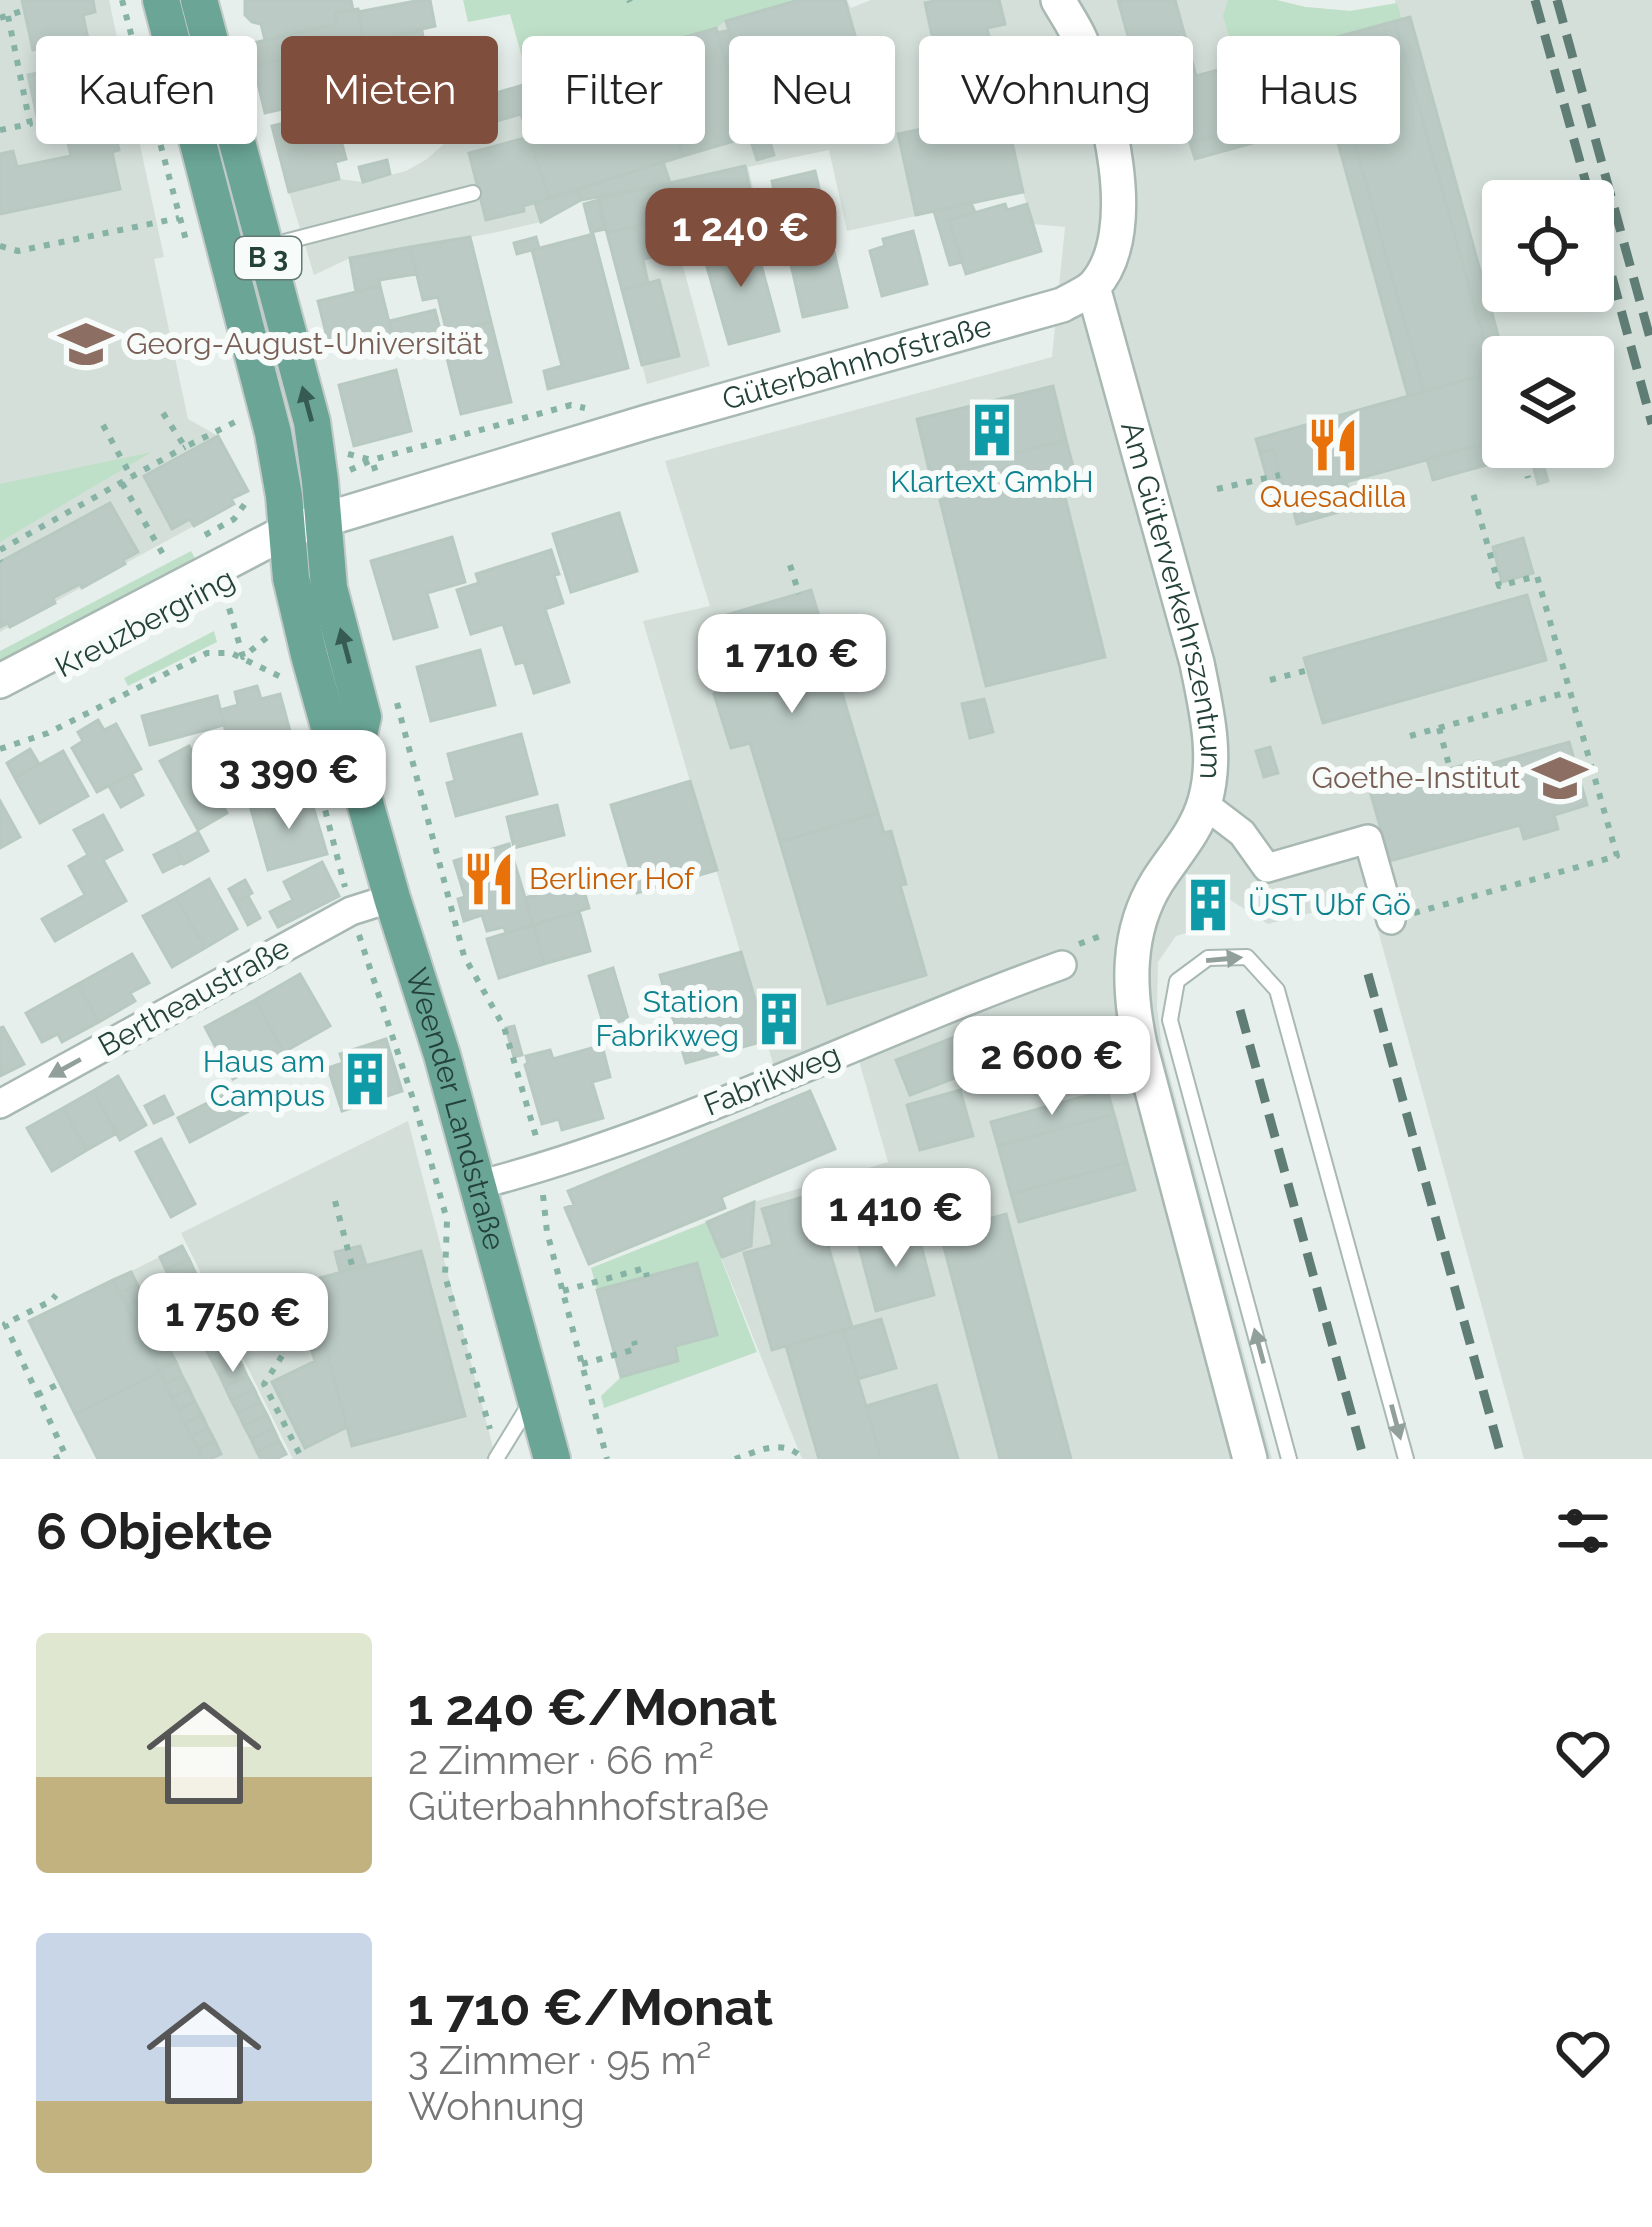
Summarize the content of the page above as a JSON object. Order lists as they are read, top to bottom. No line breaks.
{"streets":{"main road":["B 3","Weender Landstraße"],"street":["Güterbahnhofstraße","Am Güterverkehrszentrum","Kreuzbergring","Bertheaustraße","Fabrikweg"]},"crossings":[["Güterbahnhofstraße","Am Güterverkehrszentrum"],["Güterbahnhofstraße","Kreuzbergring"],["Güterbahnhofstraße","Weender Landstraße"],["Kreuzbergring","Weender Landstraße"],["Bertheaustraße","Weender Landstraße"],["Fabrikweg","Weender Landstraße"]],"one_way":["Bertheaustraße"],"places":{"school or university":["Georg-August-Universität","Goethe-Institut"],"building":["Klartext GmbH","ÜST Ubf Gö","Station Fabrikweg","Haus am Campus"],"restaurant":["Quesadilla","Berliner Hof"]},"page":{"chip":["Kaufen","Mieten","Filter","Neu","Wohnung","Haus"],"price":["1 240 €","1 710 €","3 390 €","2 600 €","1 410 €","1 750 €"],"heading":"6 Objekte","list":[{"name":"1 240 €/Monat","note":"2 Zimmer · 66 m² · Güterbahnhofstraße"},{"name":"1 710 €/Monat","note":"3 Zimmer · 95 m² · Wohnung"}]}}
